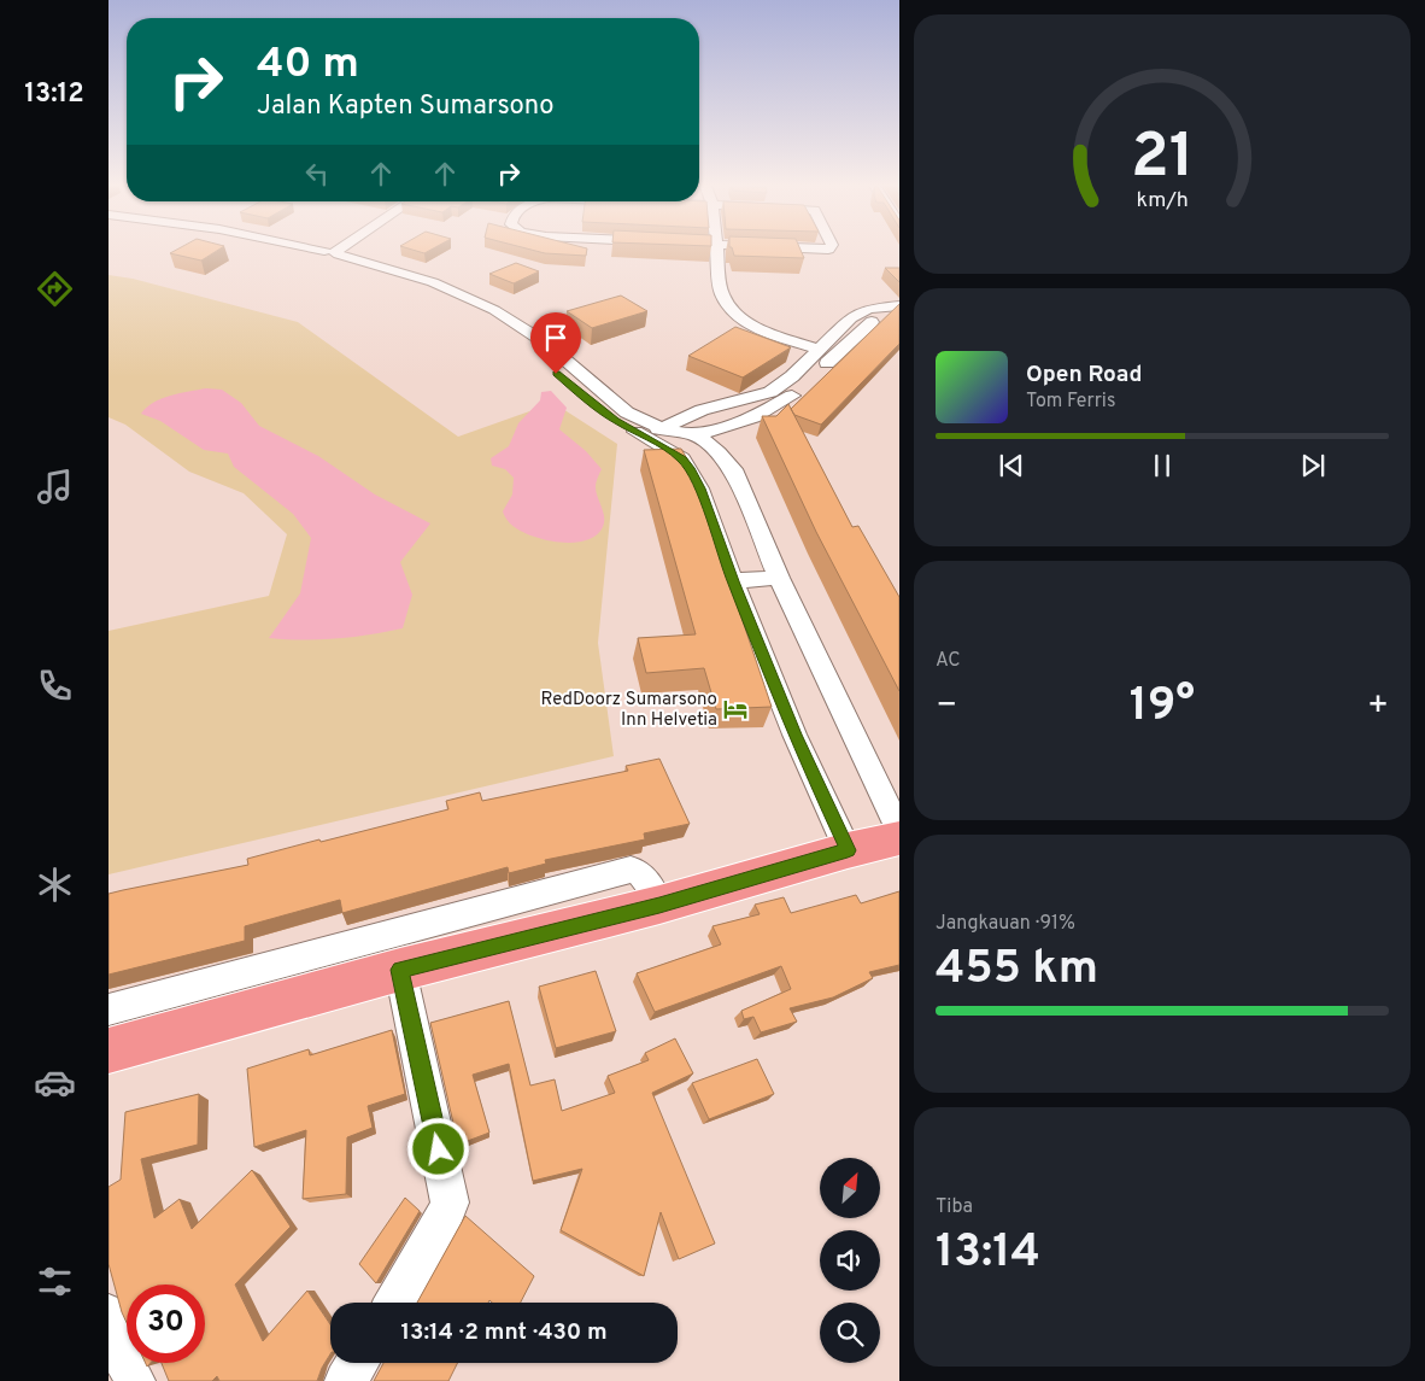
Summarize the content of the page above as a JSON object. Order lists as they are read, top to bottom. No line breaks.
{"places":{"hotel":["RedDoorz Sumarsono Inn Helvetia"]},"north":"top right","page":{"tabs":"13:12","turn":["40 m","Jalan Kapten Sumarsono"],"song":["Open Road","Tom Ferris"],"tile":["AC",["Jangkauan · 91%","455 km"],["Tiba","13:14"]],"heat":["−","19°","+"],"limit":"30","trip":"13:14 · 2 mnt · 430 m","gauge":["21","km/h"]}}
